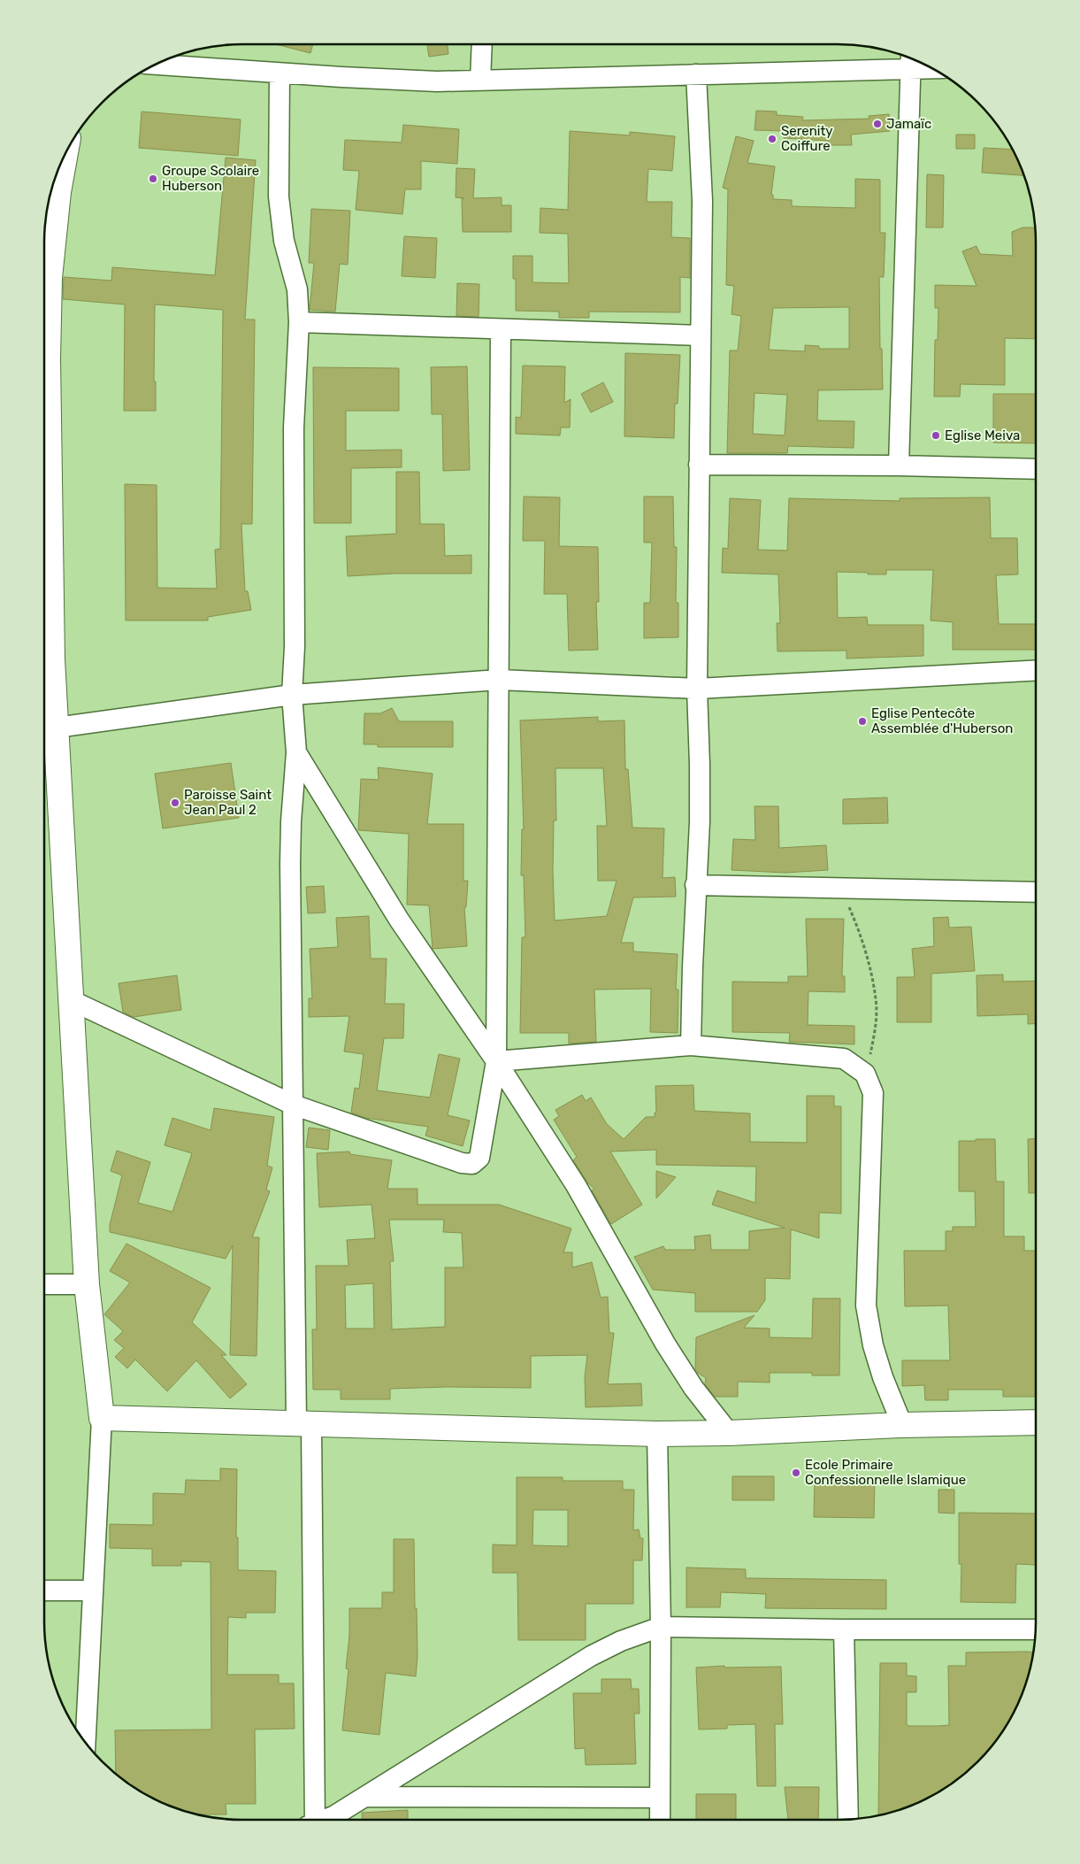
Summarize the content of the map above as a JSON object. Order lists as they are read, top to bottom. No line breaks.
{"places":["Jamaïc","Serenity Coiffure","Groupe Scolaire Huberson","Eglise Meiva","Eglise Pentecôte Assemblée d'Huberson","Paroisse Saint Jean Paul 2","Ecole Primaire Confessionnelle Islamique"]}
